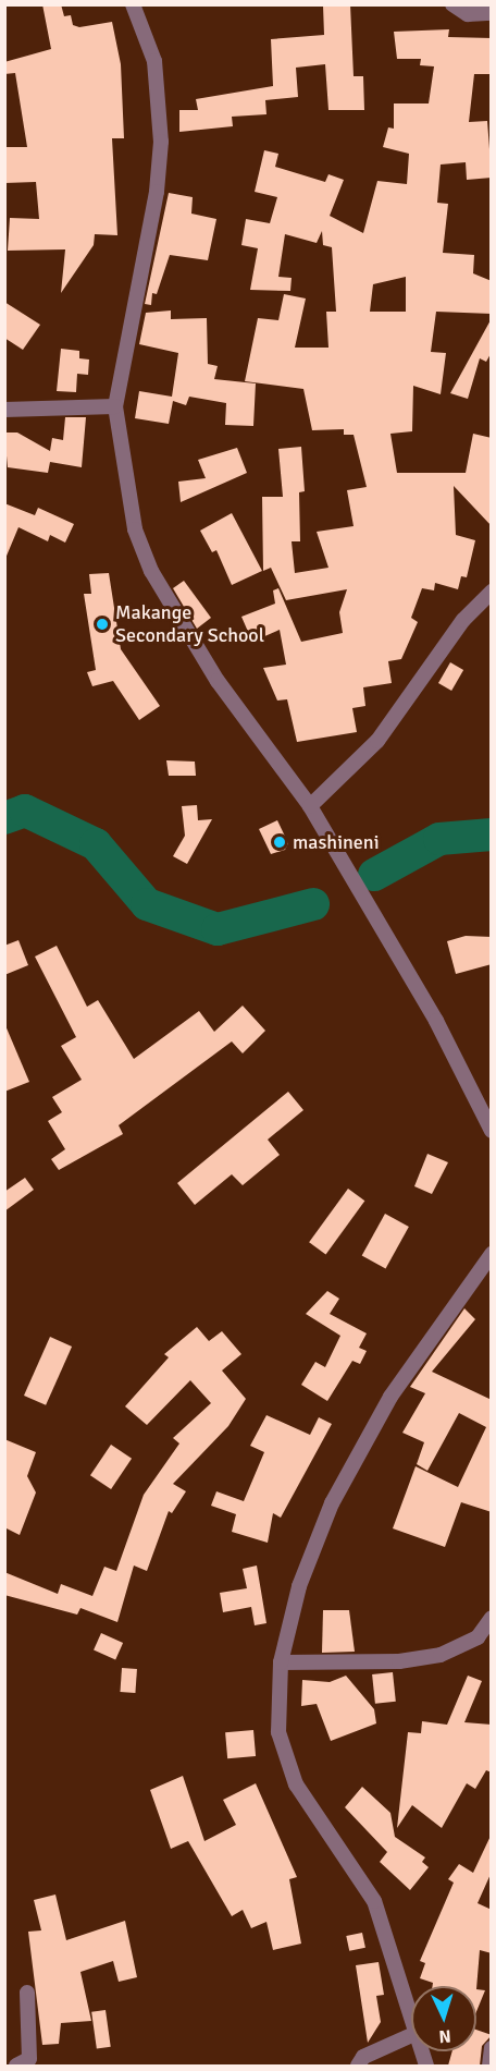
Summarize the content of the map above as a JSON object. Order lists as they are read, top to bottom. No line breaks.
{"places":["Makange Secondary School","mashineni"],"north":"bottom"}
